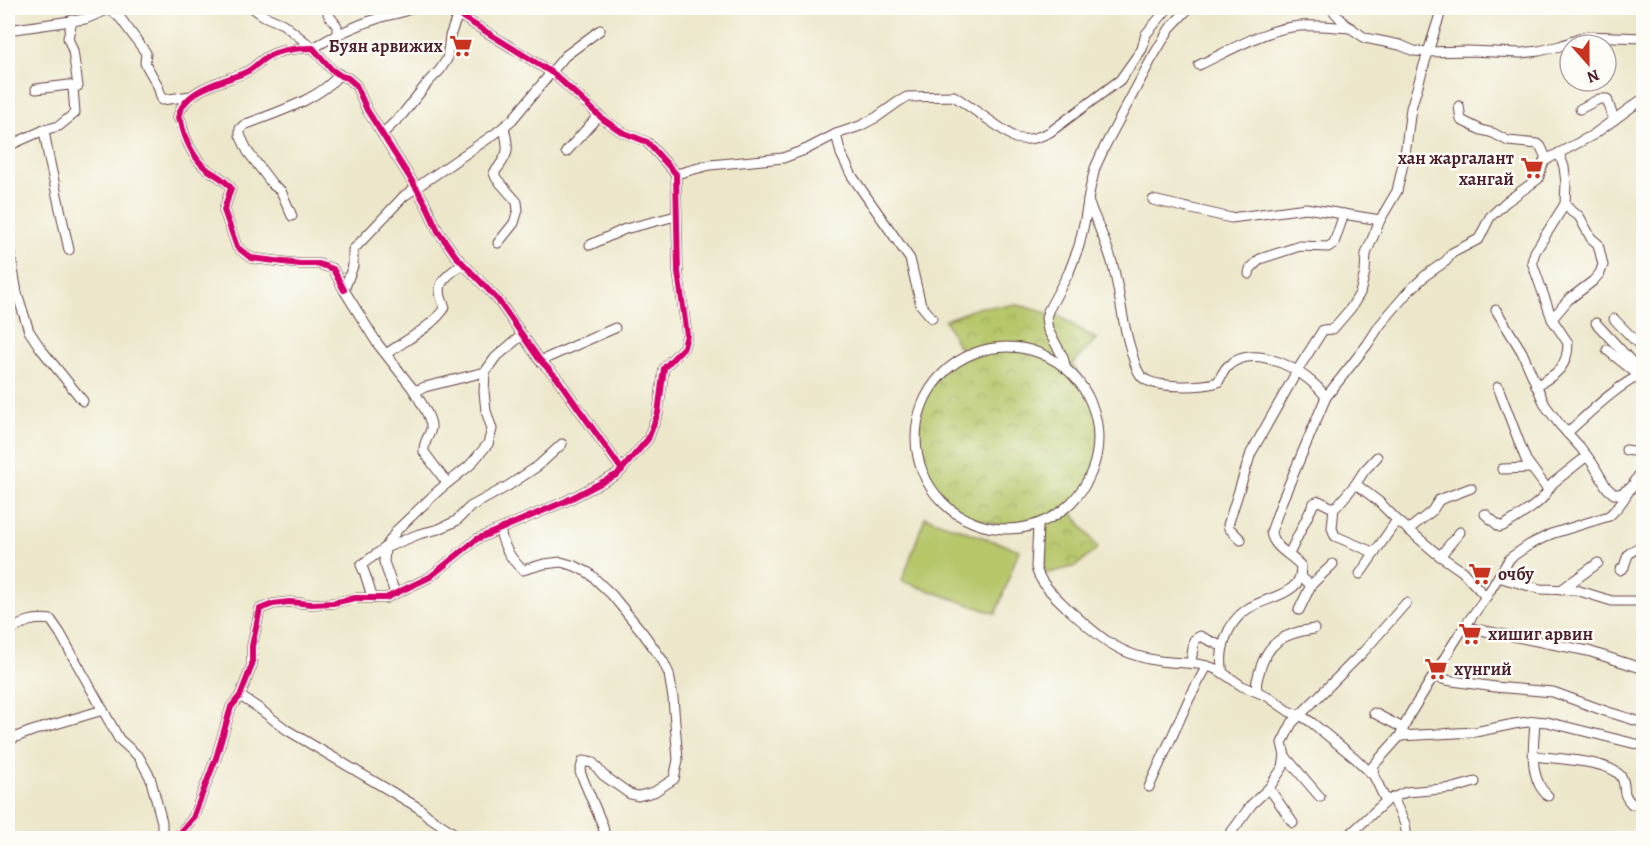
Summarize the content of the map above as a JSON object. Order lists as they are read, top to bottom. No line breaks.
{"places":{"supermarket":["Буян арвижих","хан жаргалант хангай","очбу","хишиг арвин","хүнгий"]},"north":"bottom"}
